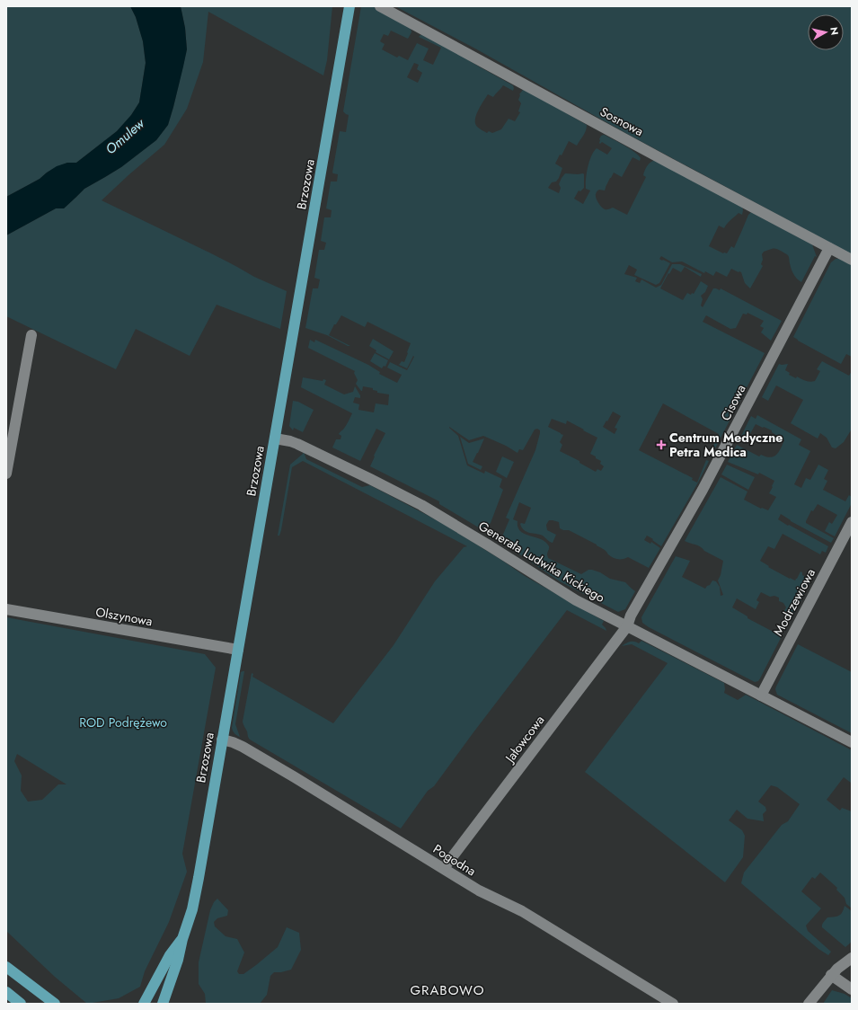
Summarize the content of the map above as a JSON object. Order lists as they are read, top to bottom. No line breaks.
{"streets":{"main road":["Brzozowa"],"street":["Sosnowa","Cisowa","Generała Ludwika Kickiego","Modrzewiowa","Olszynowa","Jałowcowa","Pogodna"]},"crossings":[["Sosnowa","Cisowa"],["Brzozowa","Generała Ludwika Kickiego"],["Brzozowa","Olszynowa"],["Brzozowa","Pogodna"],["Cisowa","Generała Ludwika Kickiego"],["Cisowa","Jałowcowa"],["Generała Ludwika Kickiego","Modrzewiowa"],["Generała Ludwika Kickiego","Jałowcowa"],["Jałowcowa","Pogodna"]],"districts":["GRABOWO"],"water":["Omulew"],"parks":["ROD Podrężewo"],"places":{"health":["Centrum Medyczne Petra Medica"]},"north":"right"}
